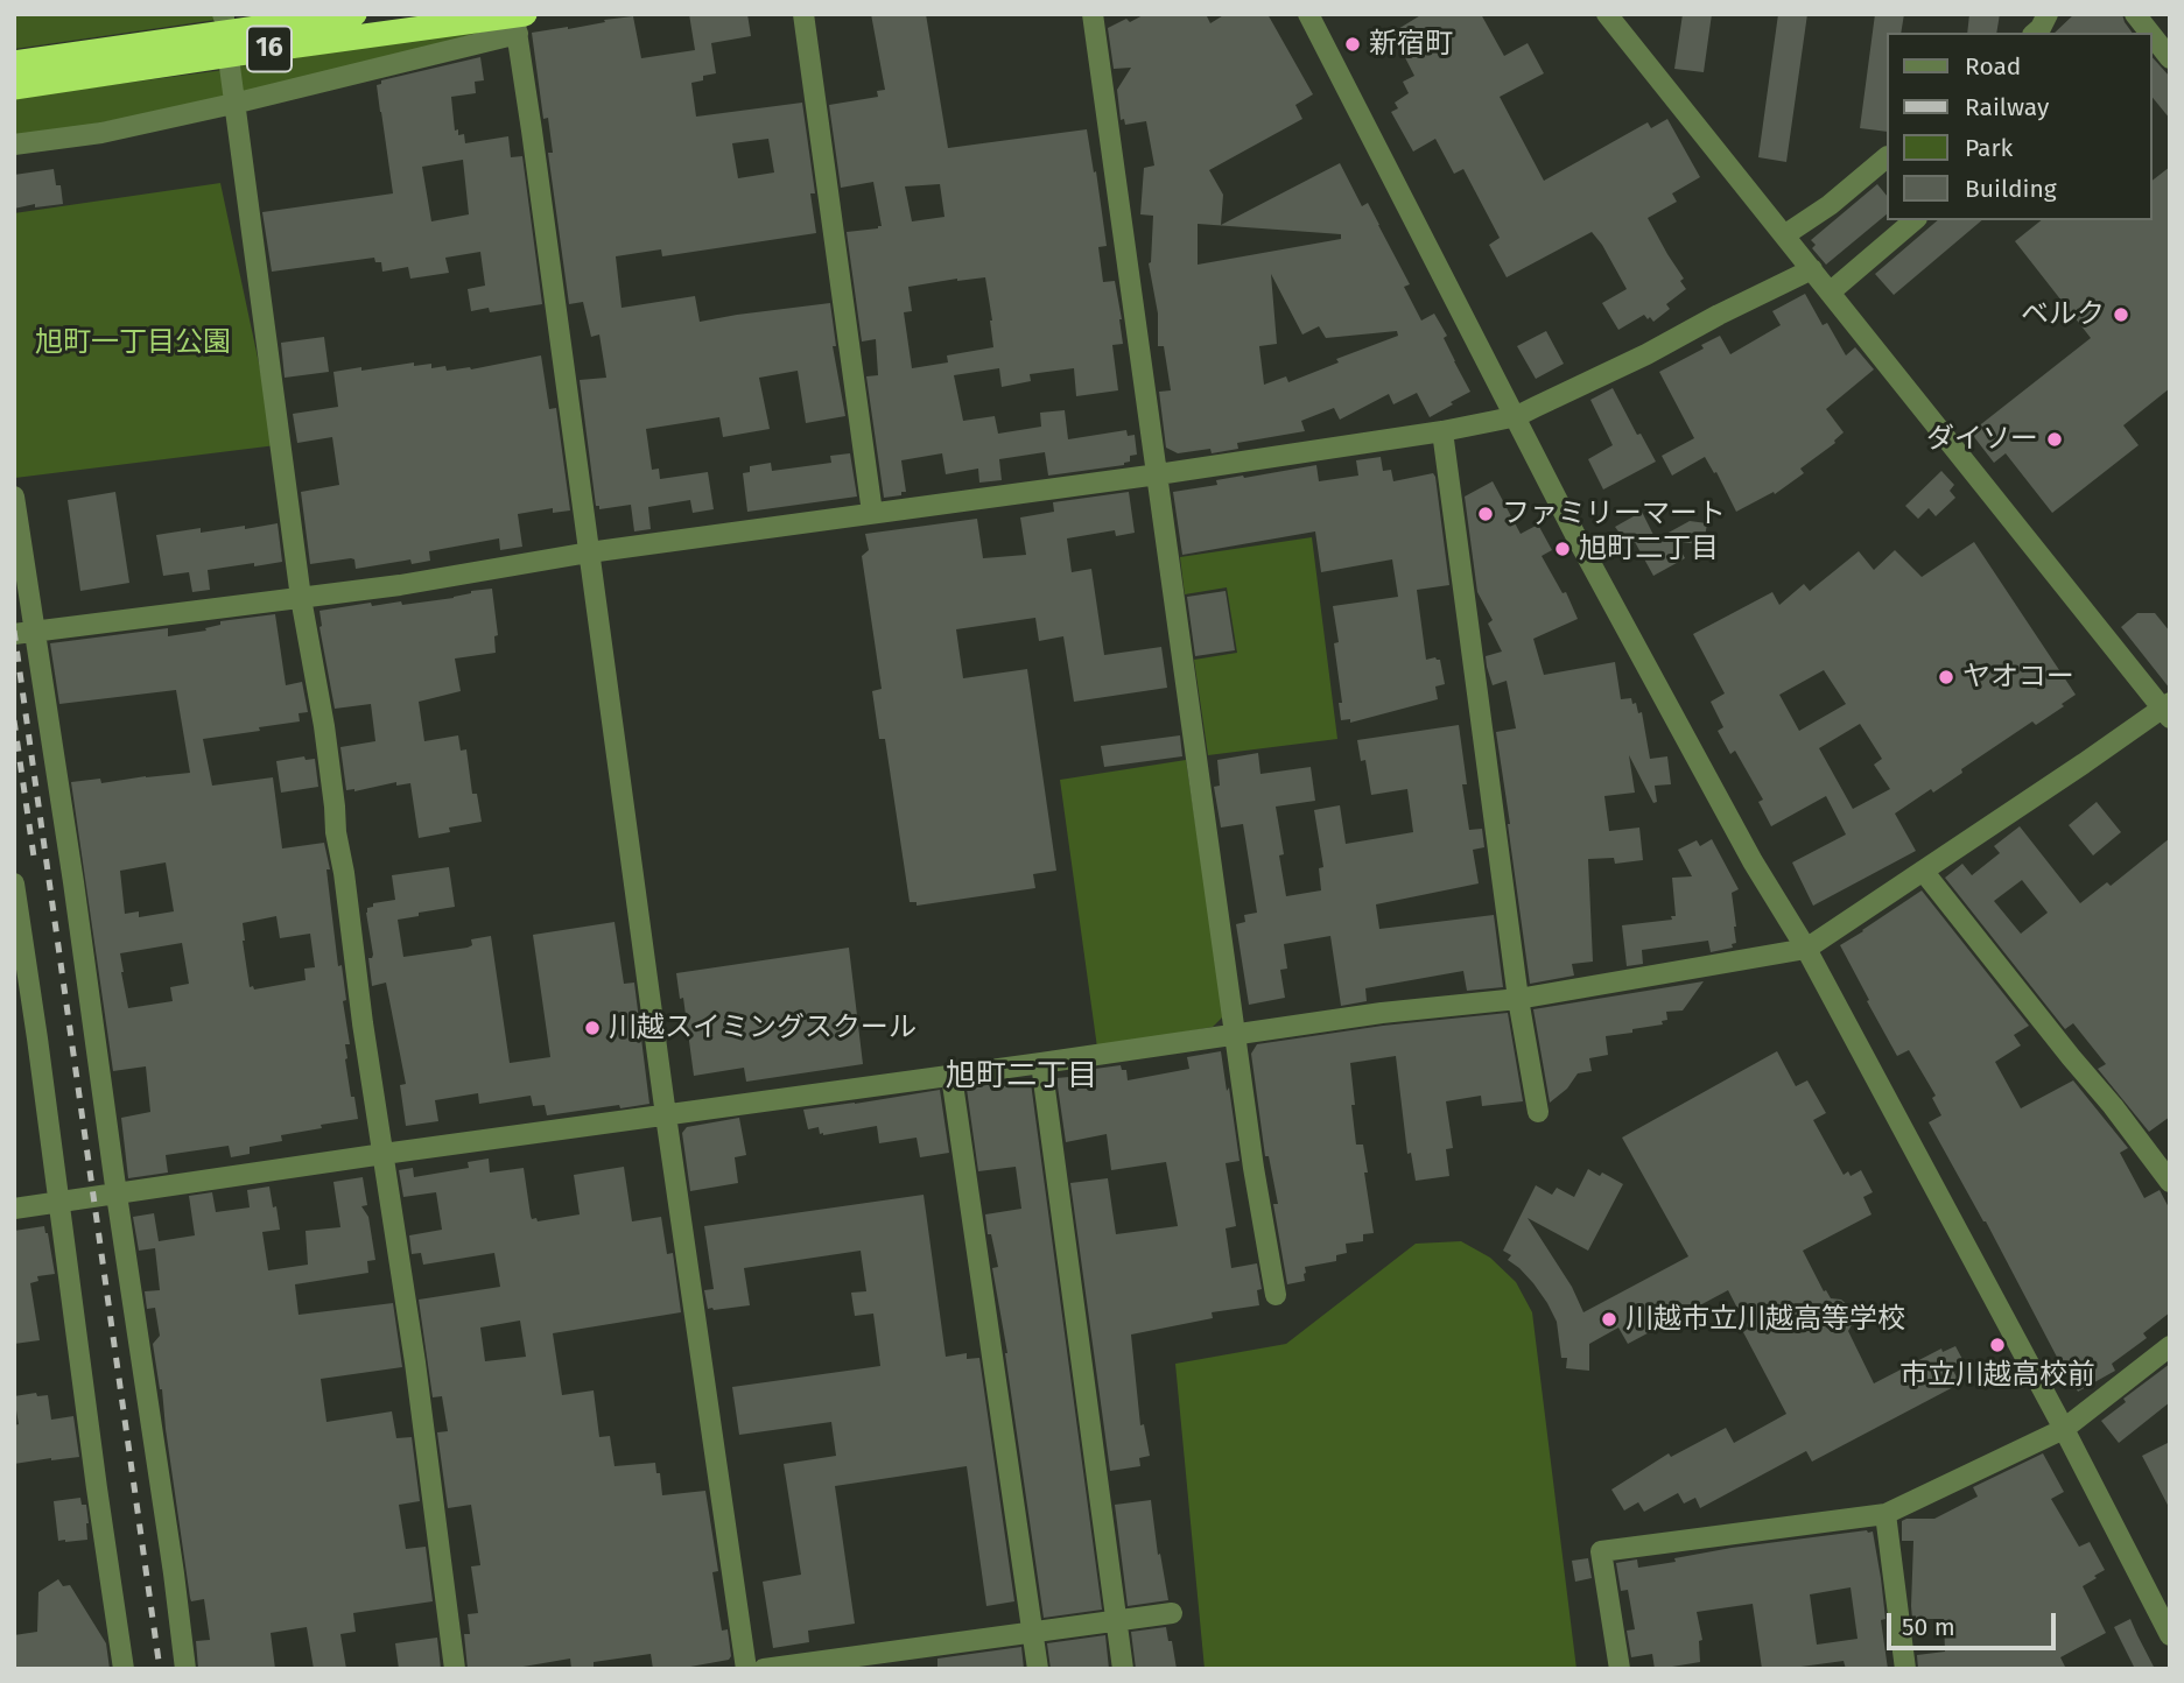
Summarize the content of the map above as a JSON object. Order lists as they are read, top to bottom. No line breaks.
{"streets":{"highway":["16"]},"districts":["旭町二丁目"],"parks":["旭町一丁目公園"],"places":["新宿町","ベルク","ダイソー","ファミリーマート","旭町二丁目","ヤオコー","川越スイミングスクール","川越市立川越高等学校","市立川越高校前"],"legend":["Road","Railway","Park","Building"],"scale_bar":"50 m"}
